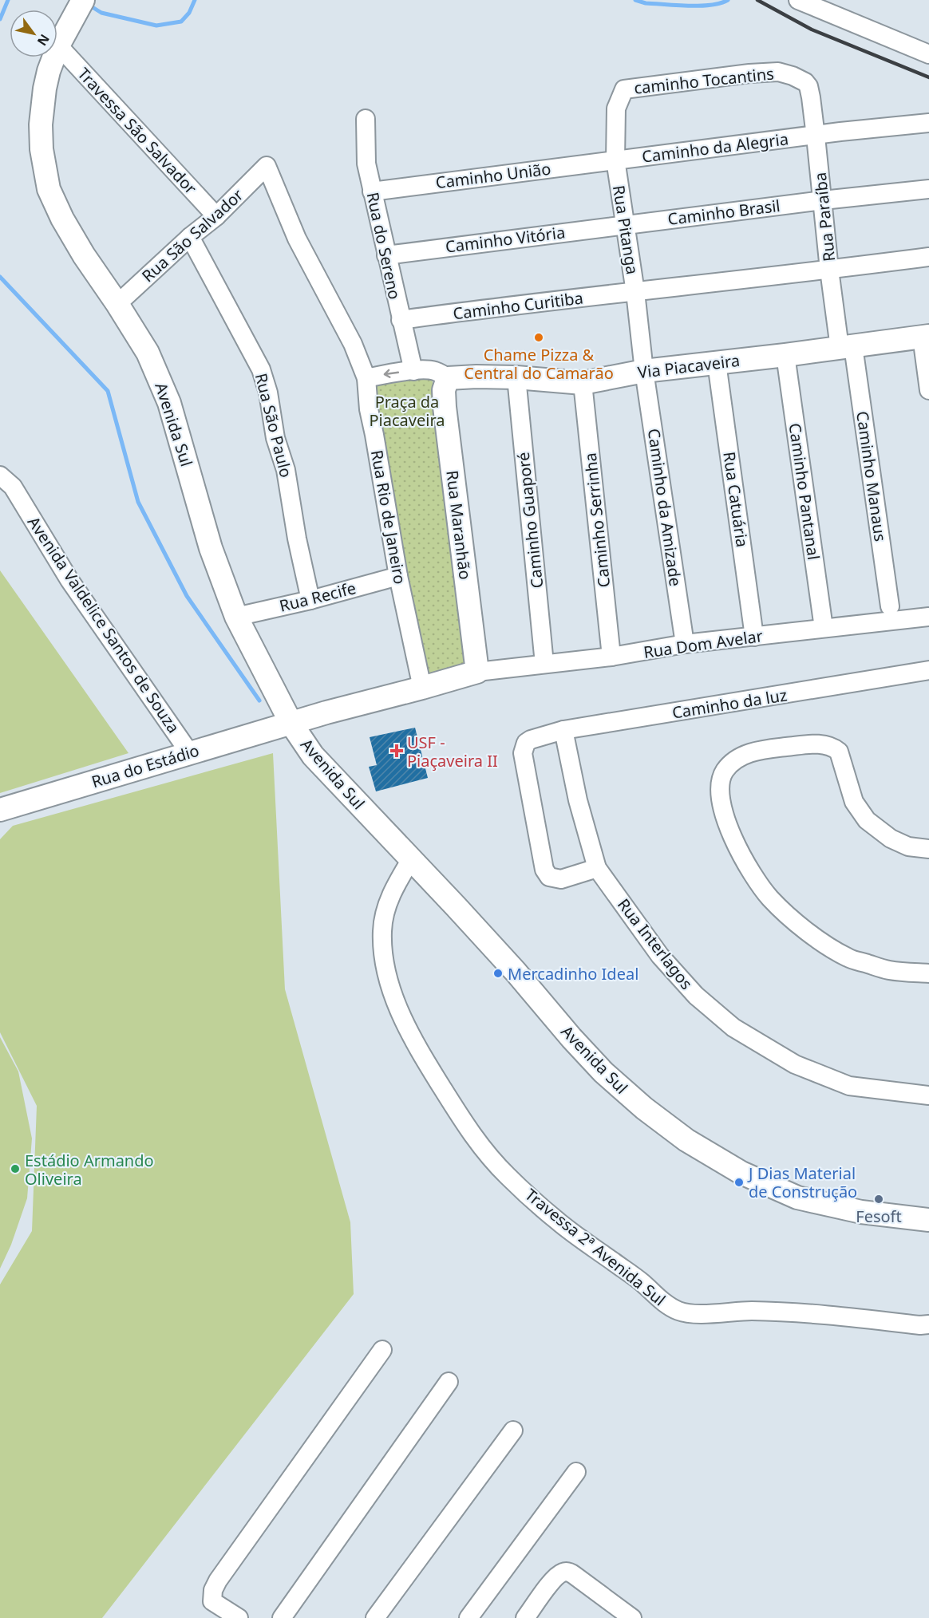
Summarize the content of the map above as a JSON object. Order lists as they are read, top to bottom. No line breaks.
{"streets":{"street":["caminho Tocantins","Travessa São Salvador","Caminho da Alegria","Caminho União","Caminho Brasil","Rua Paraíba","Rua Pitanga","Rua São Salvador","Caminho Vitória","Rua do Sereno","Caminho Curitiba","Via Piacaveira","Avenida Sul","Rua São Paulo","Caminho Manaus","Caminho Pantanal","Rua Catuária","Caminho da Amizade","Rua Rio de Janeiro","Caminho Guaporé","Caminho Serrinha","Rua Maranhão","Rua Recife","Avenida Valdelice Santos de Souza","Rua Dom Avelar","Caminho da luz","Rua do Estádio","Rua Interlagos","Travessa 2ª Avenida Sul"]},"crossings":[["caminho Tocantins","Rua Paraíba"],["caminho Tocantins","Rua Pitanga"],["Travessa São Salvador","Rua São Salvador"],["Travessa São Salvador","Avenida Sul"],["Caminho da Alegria","Caminho União"],["Caminho da Alegria","Rua Paraíba"],["Caminho da Alegria","Rua Pitanga"],["Caminho União","Rua Pitanga"],["Caminho União","Rua do Sereno"],["Caminho Brasil","Rua Paraíba"],["Caminho Brasil","Rua Pitanga"],["Caminho Brasil","Caminho Vitória"],["Rua Paraíba","Caminho Curitiba"],["Rua Paraíba","Via Piacaveira"],["Rua Paraíba","Caminho Manaus"],["Rua Pitanga","Caminho Vitória"],["Rua Pitanga","Caminho Curitiba"],["Rua Pitanga","Via Piacaveira"],["Rua Pitanga","Caminho da Amizade"],["Rua São Salvador","Avenida Sul"],["Rua São Salvador","Rua São Paulo"],["Rua São Salvador","Rua Rio de Janeiro"],["Caminho Vitória","Rua do Sereno"],["Rua do Sereno","Caminho Curitiba"],["Via Piacaveira","Caminho Manaus"],["Via Piacaveira","Caminho Pantanal"],["Via Piacaveira","Rua Catuária"],["Via Piacaveira","Caminho da Amizade"],["Via Piacaveira","Caminho Guaporé"],["Via Piacaveira","Caminho Serrinha"],["Via Piacaveira","Rua Maranhão"],["Avenida Sul","Rua Recife"],["Avenida Sul","Rua do Estádio"],["Avenida Sul","Travessa 2ª Avenida Sul"],["Rua São Paulo","Rua Recife"],["Caminho Pantanal","Rua Dom Avelar"],["Rua Catuária","Rua Dom Avelar"],["Caminho da Amizade","Rua Dom Avelar"],["Rua Rio de Janeiro","Rua Recife"],["Rua Rio de Janeiro","Rua do Estádio"],["Caminho Guaporé","Rua Dom Avelar"],["Caminho Serrinha","Rua Dom Avelar"],["Rua Maranhão","Rua Dom Avelar"],["Rua Maranhão","Rua do Estádio"],["Avenida Valdelice Santos de Souza","Rua do Estádio"],["Rua Dom Avelar","Rua do Estádio"],["Caminho da luz","Rua Interlagos"]],"parks":["Praça da Piacaveira"],"places":{"other":["Chame Pizza & Central do Camarão","Mercadinho Ideal","Estádio Armando Oliveira","J Dias Material de Construção","Fesoft"],"health":["USF - Piaçaveira II"]},"north":"bottom right"}
